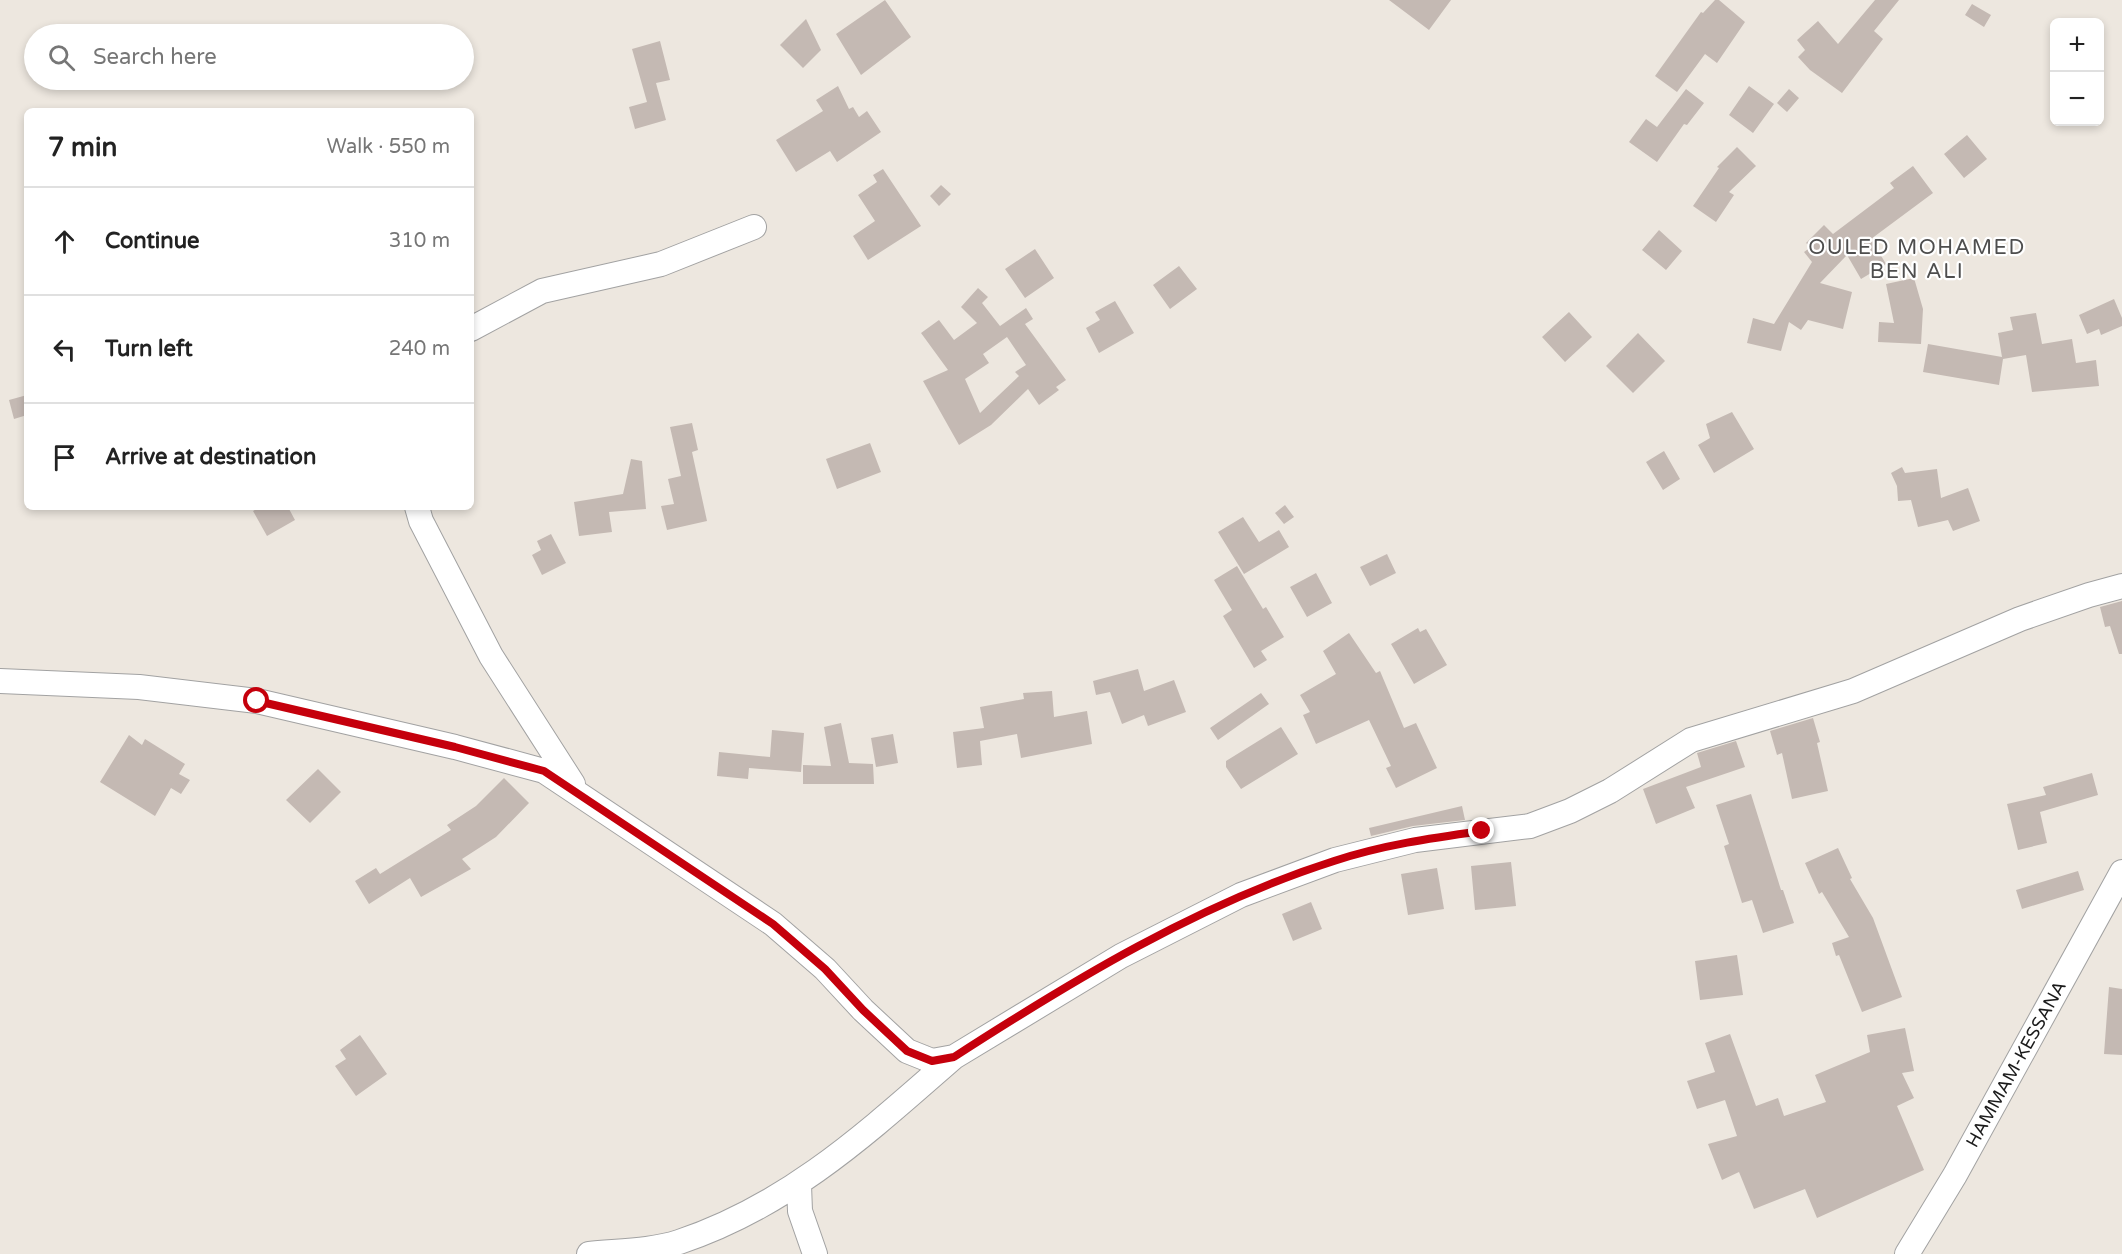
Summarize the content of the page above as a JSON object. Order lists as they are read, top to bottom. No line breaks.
{"streets":{"street":["HAMMAM-KESSANA"]},"districts":["OULED MOHAMED BEN ALI"],"page":{"map_buttons":["+","−"],"search":"Search here","heading":["7 min","Walk · 550 m"],"list":[["Continue","310 m"],["Turn left","240 m"],"Arrive at destination"]}}
